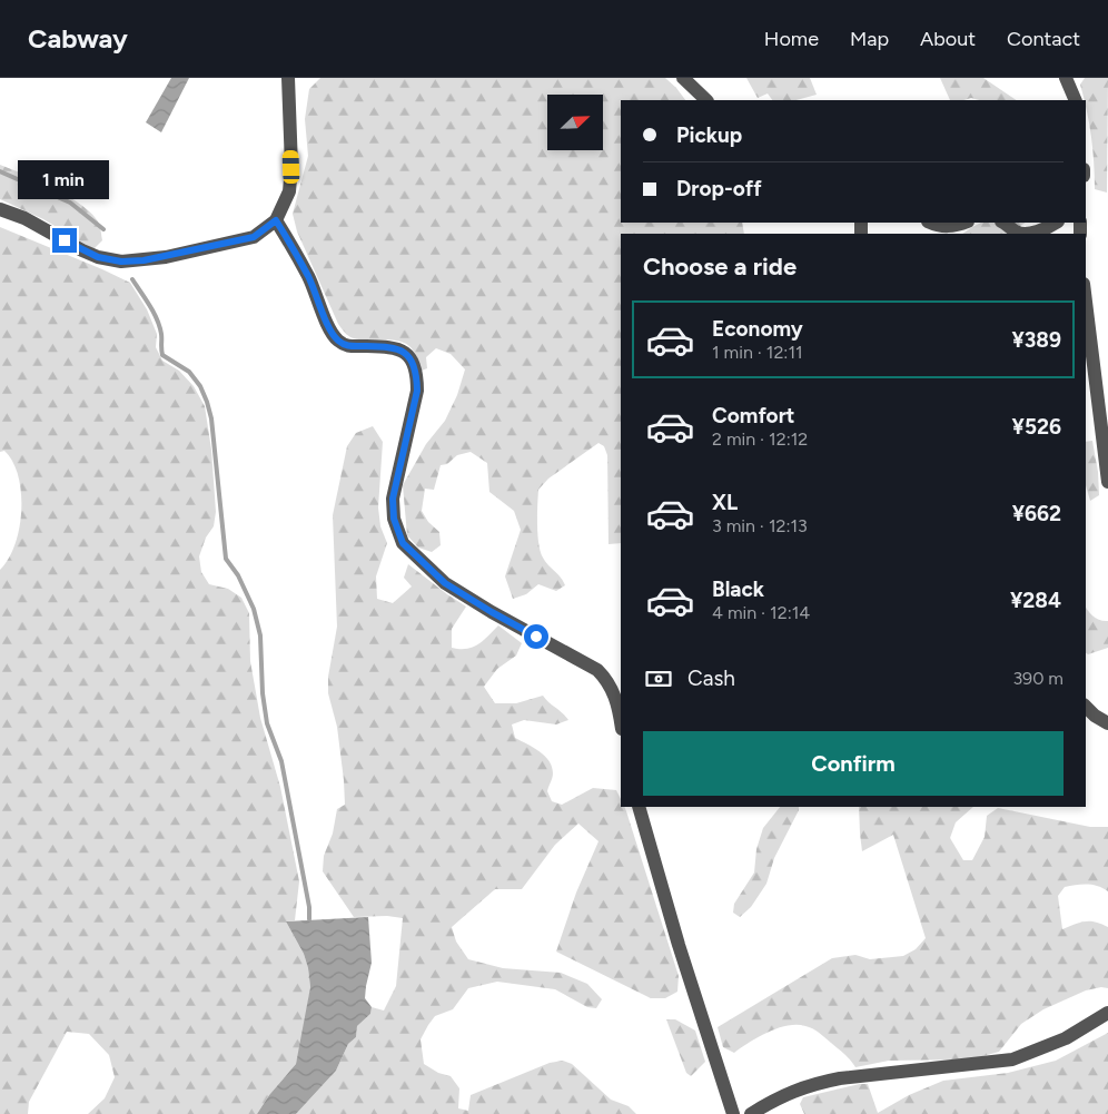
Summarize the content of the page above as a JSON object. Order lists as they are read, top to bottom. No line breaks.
{"north":"top right","page":{"header":"Cabway","nav":["Home","Map","About","Contact"],"banner":["Pickup","Drop-off"],"bubble":"1 min","heading":"Choose a ride","list":[{"name":"Economy","note":"1 min · 12:11","value":"¥389"},{"name":"Comfort","note":"2 min · 12:12","value":"¥526"},{"name":"XL","note":"3 min · 12:13","value":"¥662"},{"name":"Black","note":"4 min · 12:14","value":"¥284"}],"pay":["Cash","390 m"],"buttons":"Confirm"}}
